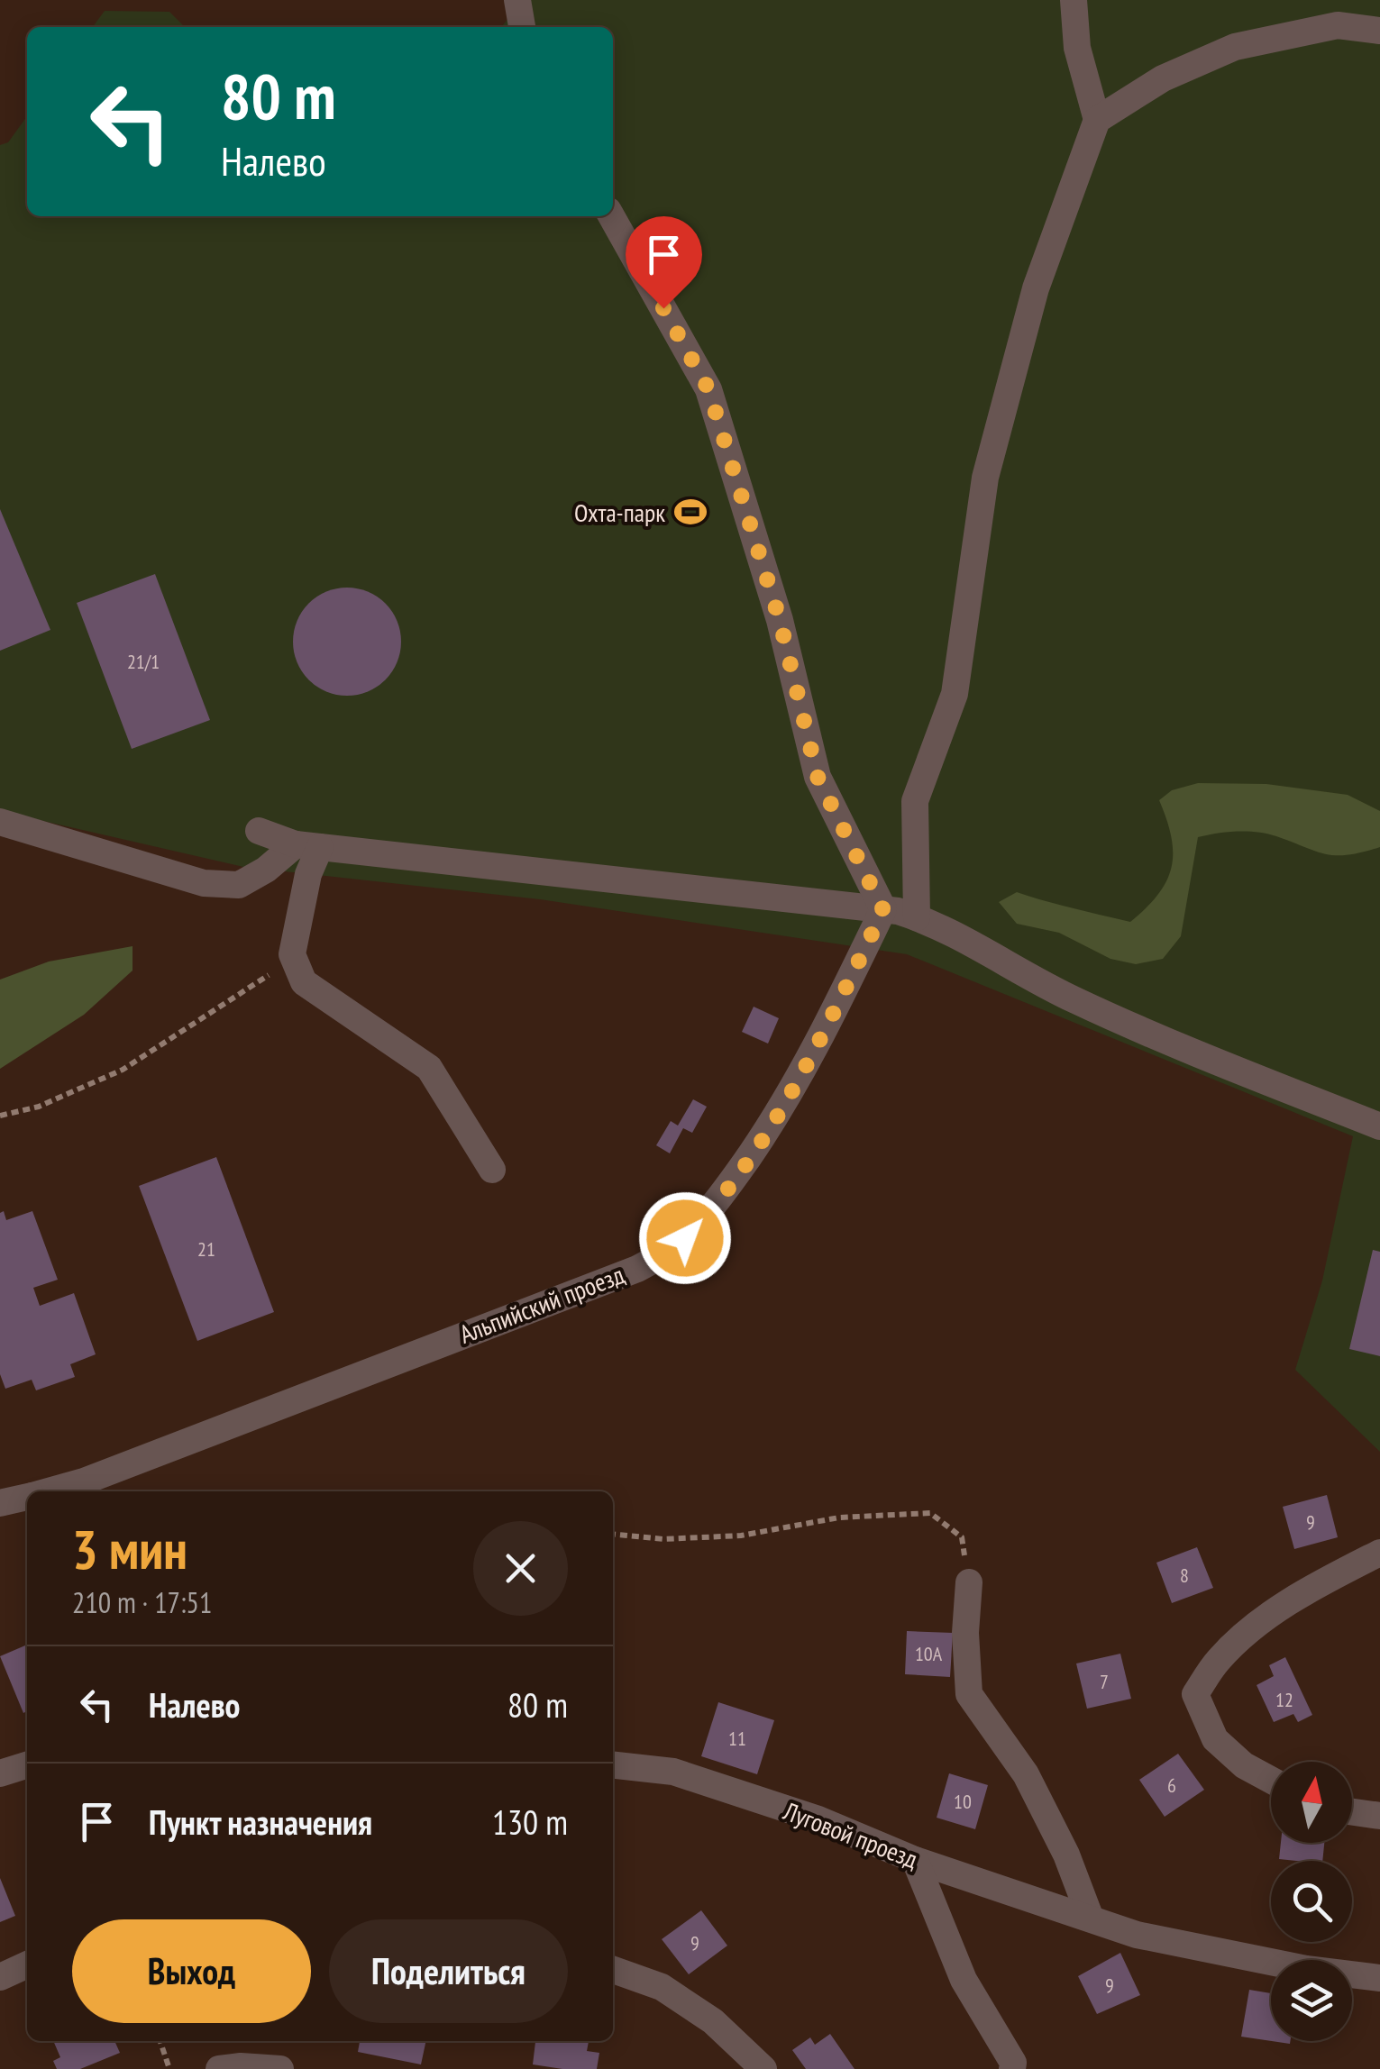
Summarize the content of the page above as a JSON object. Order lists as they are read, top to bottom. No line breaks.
{"streets":{"street":["Альпийский проезд","Луговой проезд"]},"places":{"sports":["Охта-парк"]},"house_numbers":["21/1","21","9","8","10А","7","12","11","6","10","9","9"],"north":"top","page":{"turn":["80 m","Налево"],"heading":["3 мин","210 m · 17:51"],"list":[{"name":"Налево","value":"80 m"},{"name":"Пункт назначения","value":"130 m"}],"buttons":["Выход","Поделиться"]}}
